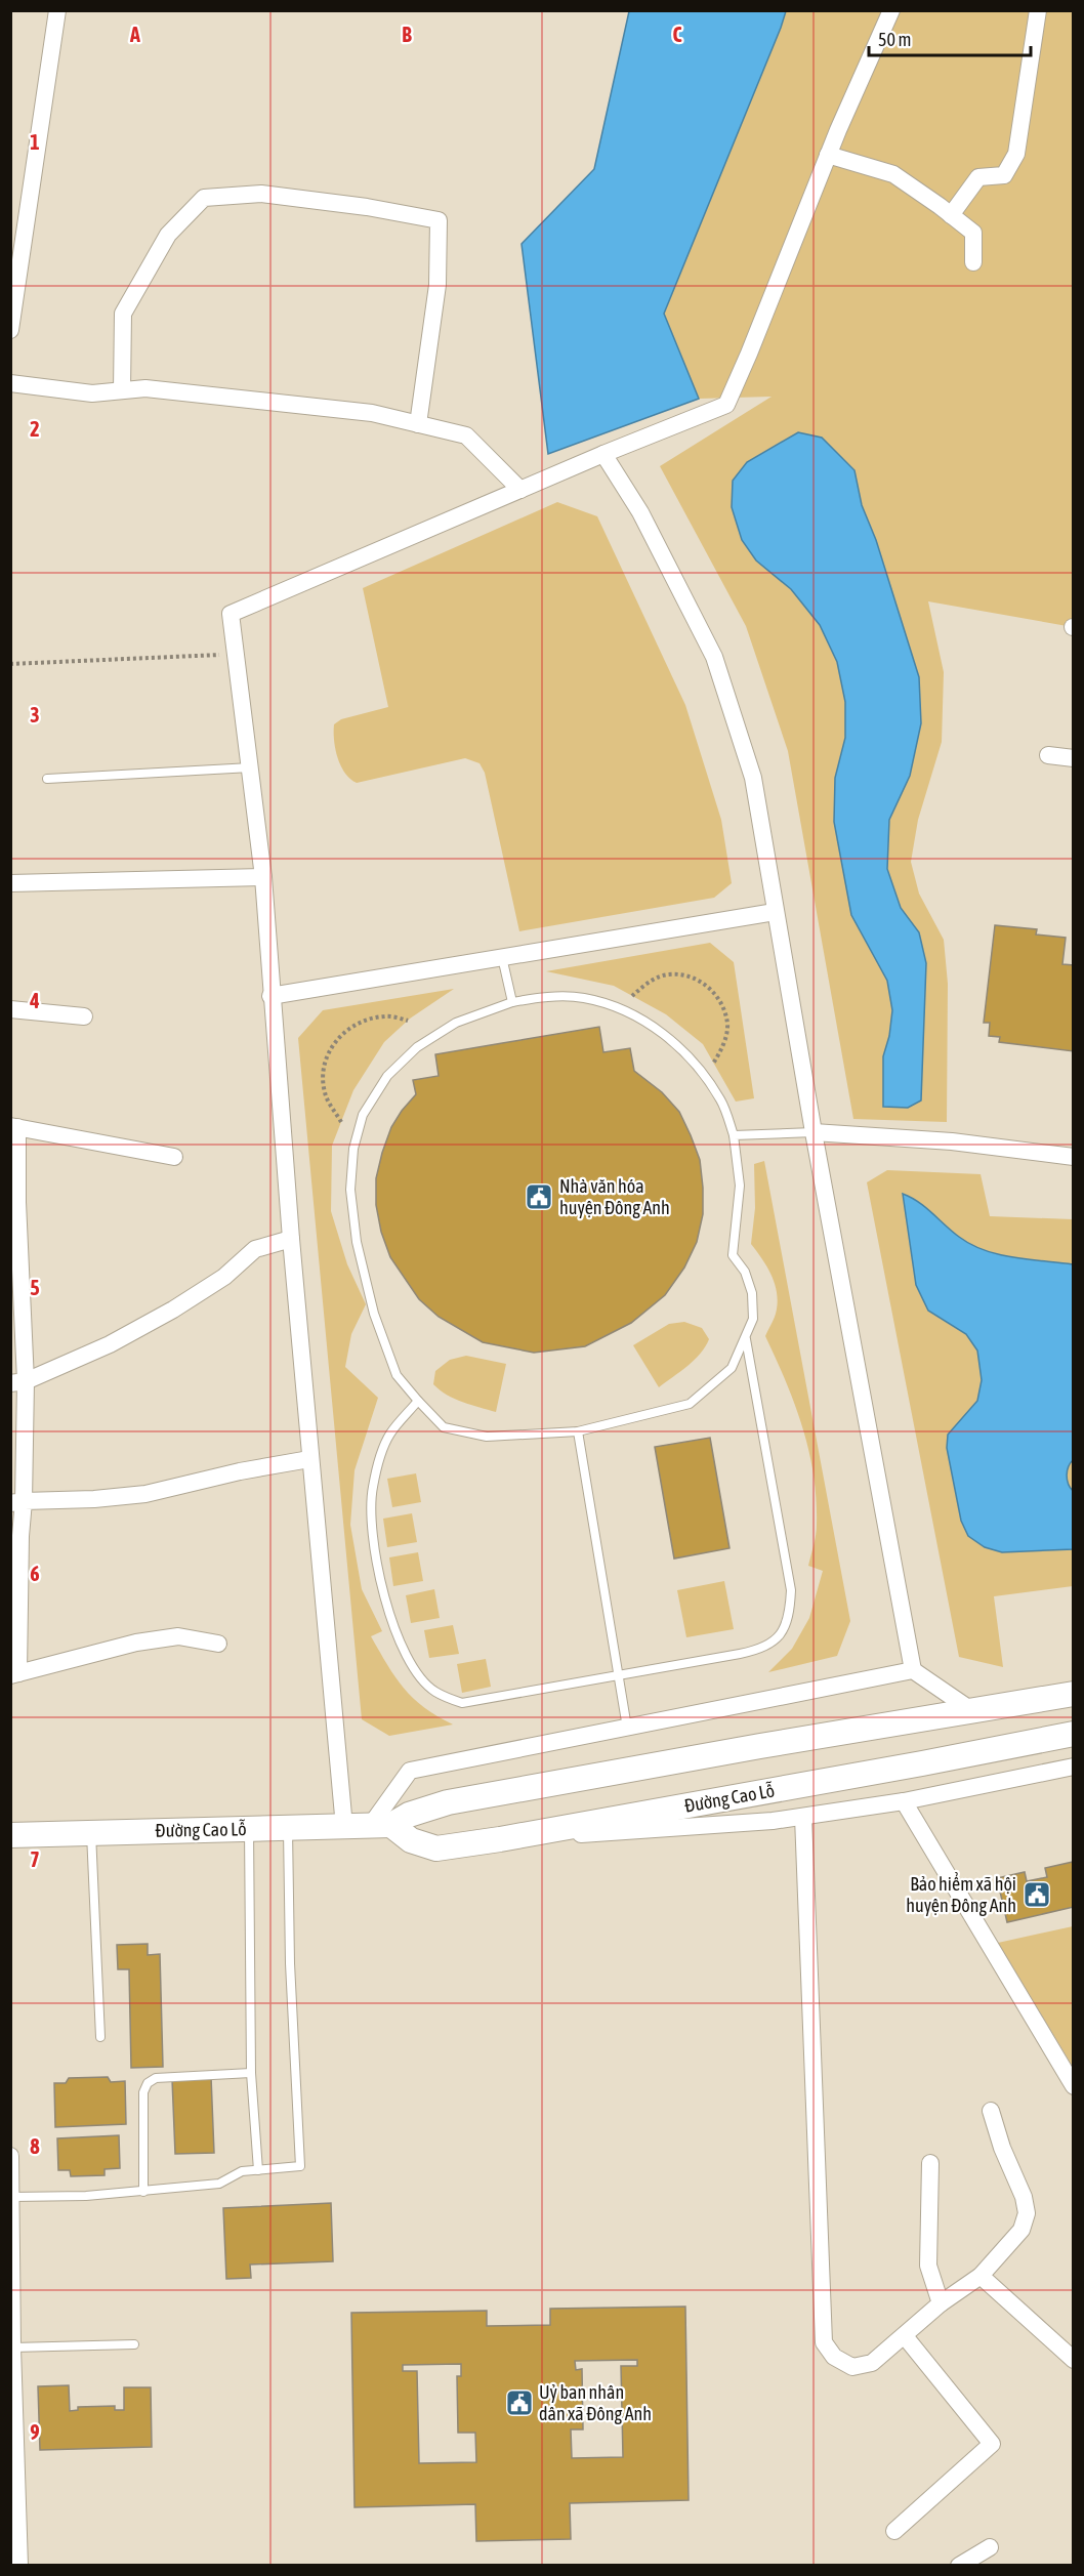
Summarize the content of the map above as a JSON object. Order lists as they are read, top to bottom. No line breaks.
{"streets":{"main road":["Đường Cao Lỗ"]},"places":{"public building":["Nhà văn hóa huyện Đông Anh","Bảo hiểm xã hội huyện Đông Anh","Uỷ ban nhân dân xã Đông Anh"]},"scale_bar":"50 m","grid":{"columns":["A","B","C"],"rows":["1","2","3","4","5","6","7","8","9"]}}
